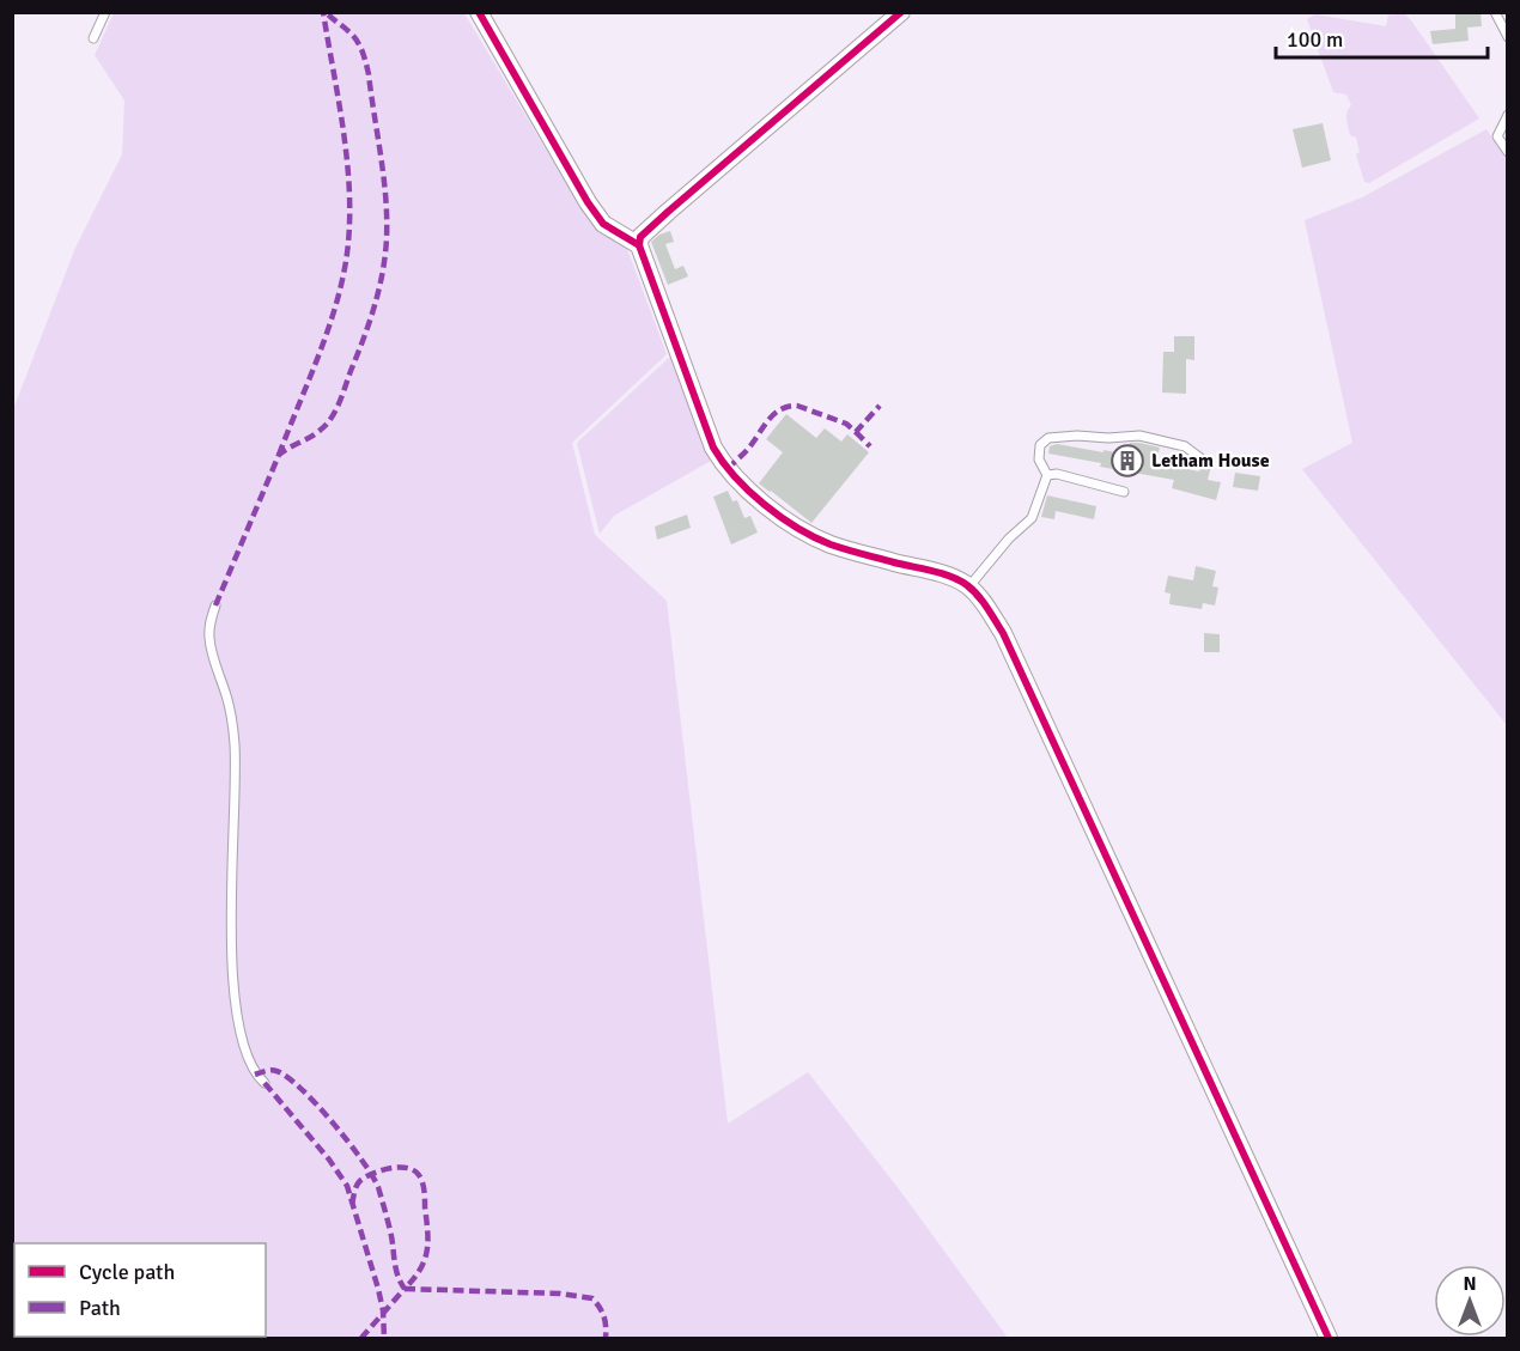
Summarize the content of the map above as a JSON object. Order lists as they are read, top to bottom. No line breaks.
{"places":{"building":["Letham House"]},"legend":["Cycle path","Path"],"scale_bar":"100 m","north":"top"}
